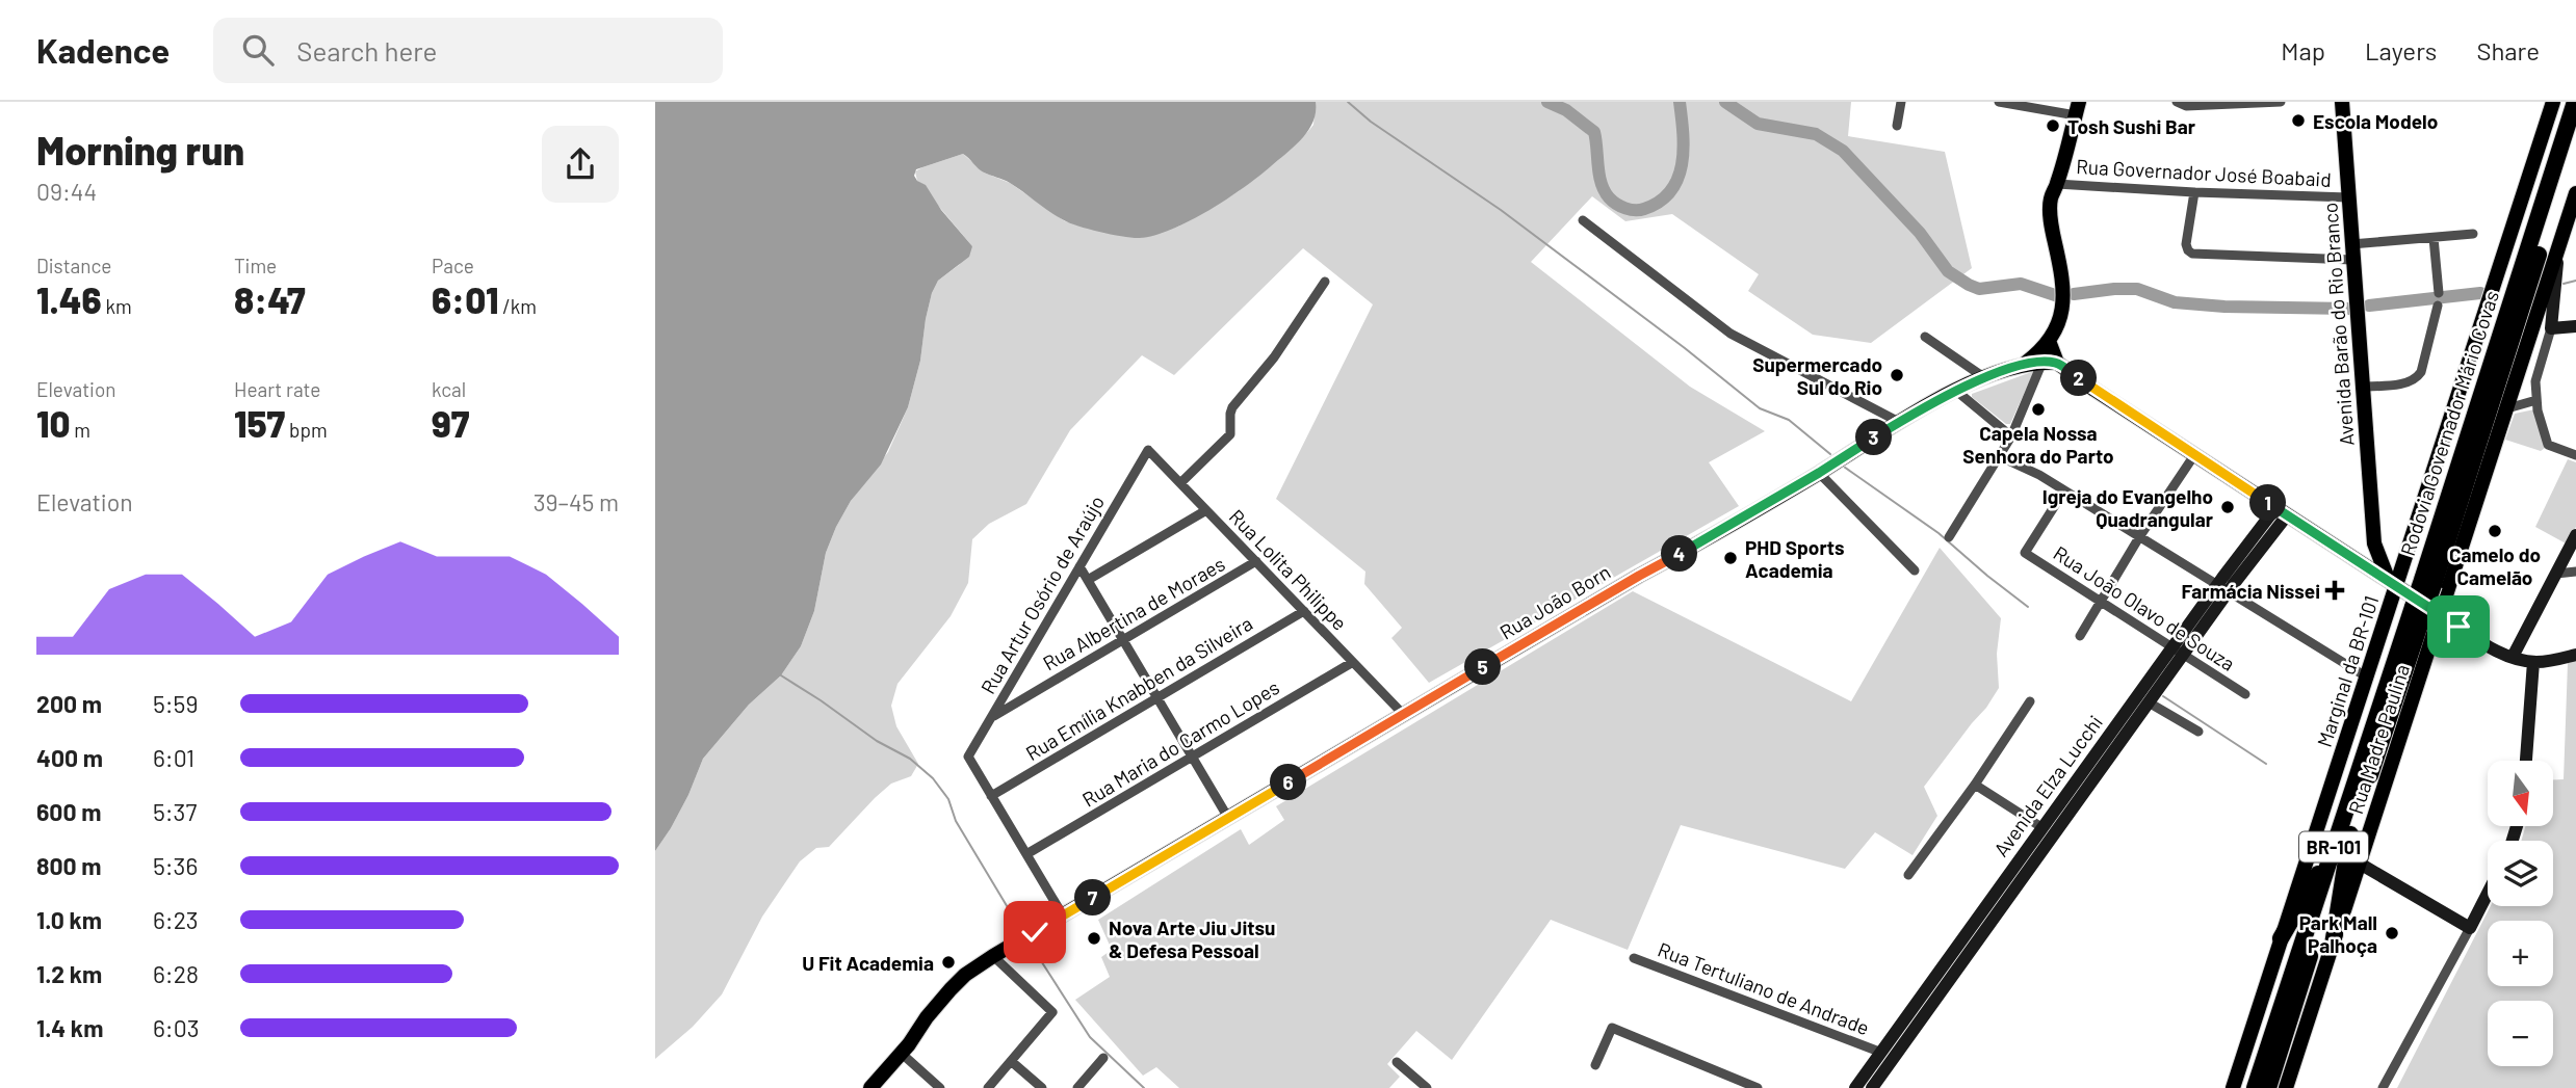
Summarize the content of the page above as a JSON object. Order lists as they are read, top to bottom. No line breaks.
{"streets":{"highway":["Rodovia Governador Mário Covas","BR-101"],"main road":["Avenida Barão do Rio Branco","Rua João Born","Marginal da BR-101","Rua Madre Paulina","Avenida Elza Lucchi"],"street":["Rua Governador José Boabaid","Rua Lolita Philippe","Rua Artur Osório de Araújo","Rua João Olavo de Souza","Rua Albertina de Moraes","Rua Emília Knabben da Silveira","Rua Maria do Carmo Lopes","Rua Tertuliano de Andrade"]},"crossings":[["Rua Governador José Boabaid","Avenida Barão do Rio Branco"],["Avenida Barão do Rio Branco","Marginal da BR-101"],["Rodovia Governador Mário Covas","Rua Madre Paulina"],["Rua Lolita Philippe","Rua Artur Osório de Araújo"],["Rua Lolita Philippe","Rua João Born"],["Rua Lolita Philippe","Rua Albertina de Moraes"],["Rua Lolita Philippe","Rua Emília Knabben da Silveira"],["Rua Lolita Philippe","Rua Maria do Carmo Lopes"],["Rua Artur Osório de Araújo","Rua Albertina de Moraes"],["Rua Artur Osório de Araújo","Rua Emília Knabben da Silveira"],["Rua João Olavo de Souza","Avenida Elza Lucchi"],["Avenida Elza Lucchi","Rua Tertuliano de Andrade"]],"places":{"other":["Escola Modelo","Tosh Sushi Bar","Supermercado Sul do Rio","Capela Nossa Senhora do Parto","Igreja do Evangelho Quadrangular","Camelo do Camelão","PHD Sports Academia","Park Mall Palhoça","Nova Arte Jiu Jitsu & Defesa Pessoal","U Fit Academia"],"health":["Farmácia Nissei"]},"north":"bottom","page":{"header":"Kadence","search":"Search here","nav":["Map","Layers","Share"],"heading":["Morning run","09:44"],"stats":[["Distance","1.46 km"],["Time","8:47"],["Pace","6:01 /km"],["Elevation","10 m"],["Heart rate","157 bpm"],["kcal","97"]],"pins":["2","3","1","4","5","6","7"],"chart":["Elevation","39–45 m"],"list":[{"name":"200 m","note":"5:59"},{"name":"400 m","note":"6:01"},{"name":"600 m","note":"5:37"},{"name":"800 m","note":"5:36"},{"name":"1.0 km","note":"6:23"},{"name":"1.2 km","note":"6:28"},{"name":"1.4 km","note":"6:03"}],"map_buttons":["+","−"]}}
